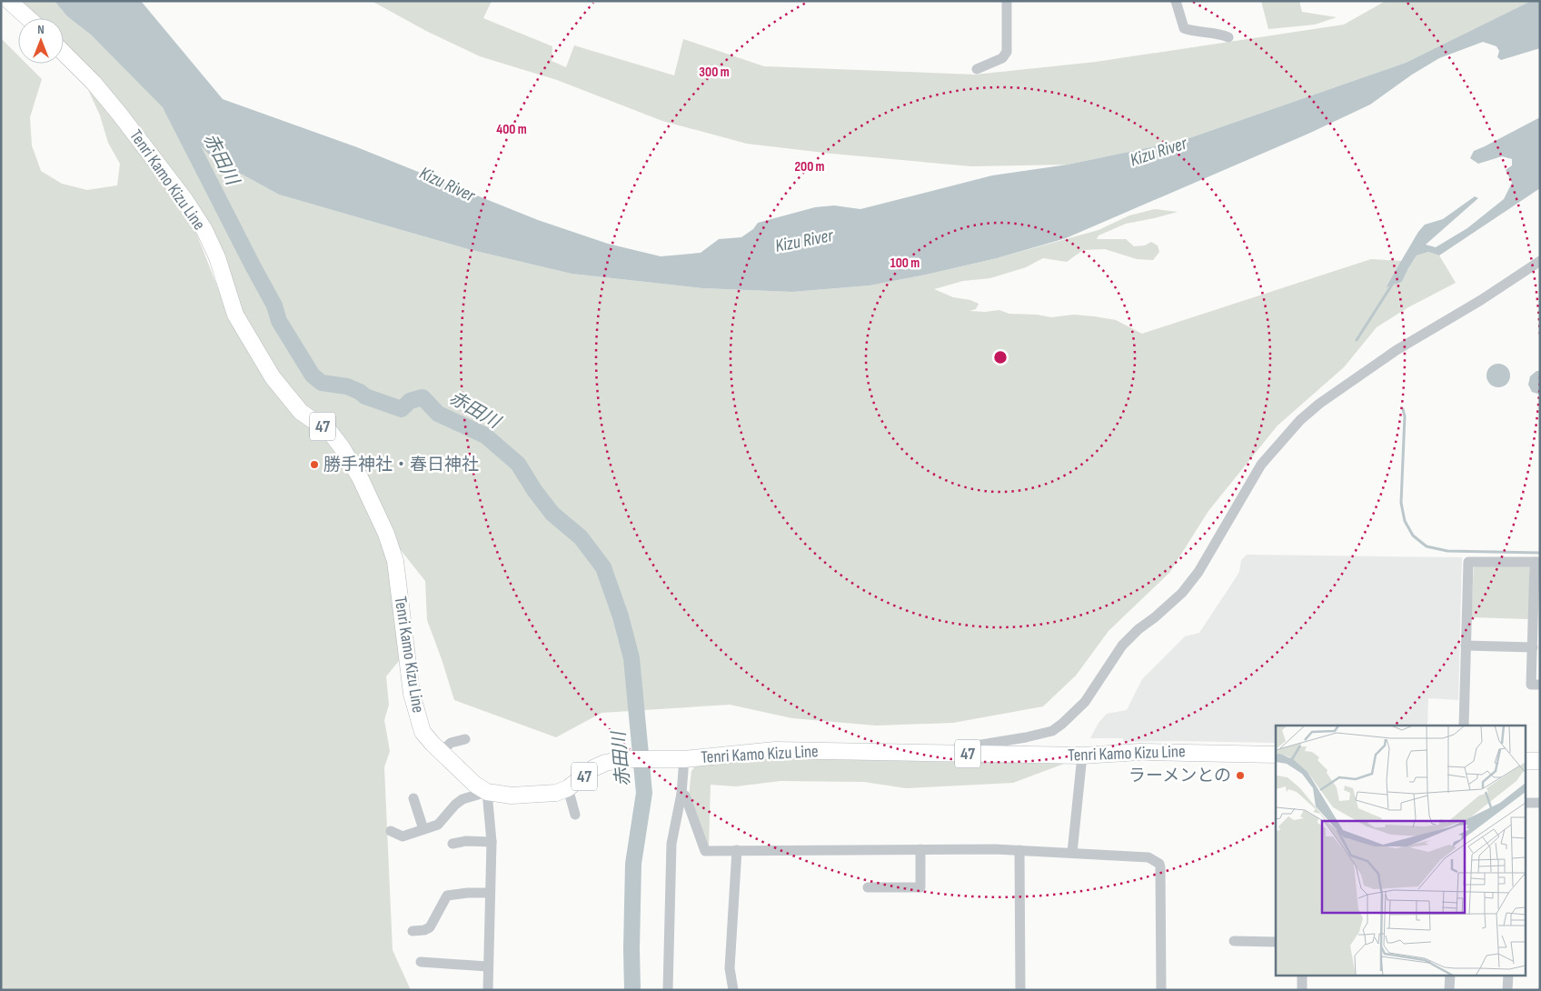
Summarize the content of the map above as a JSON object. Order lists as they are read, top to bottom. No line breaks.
{"streets":{"main road":["Tenri Kamo Kizu Line","47"]},"water":["Kizu River","赤田川"],"places":["勝手神社・春日神社","ラーメンとの"],"north":"top","rings":["300 m","400 m","200 m","100 m"]}
